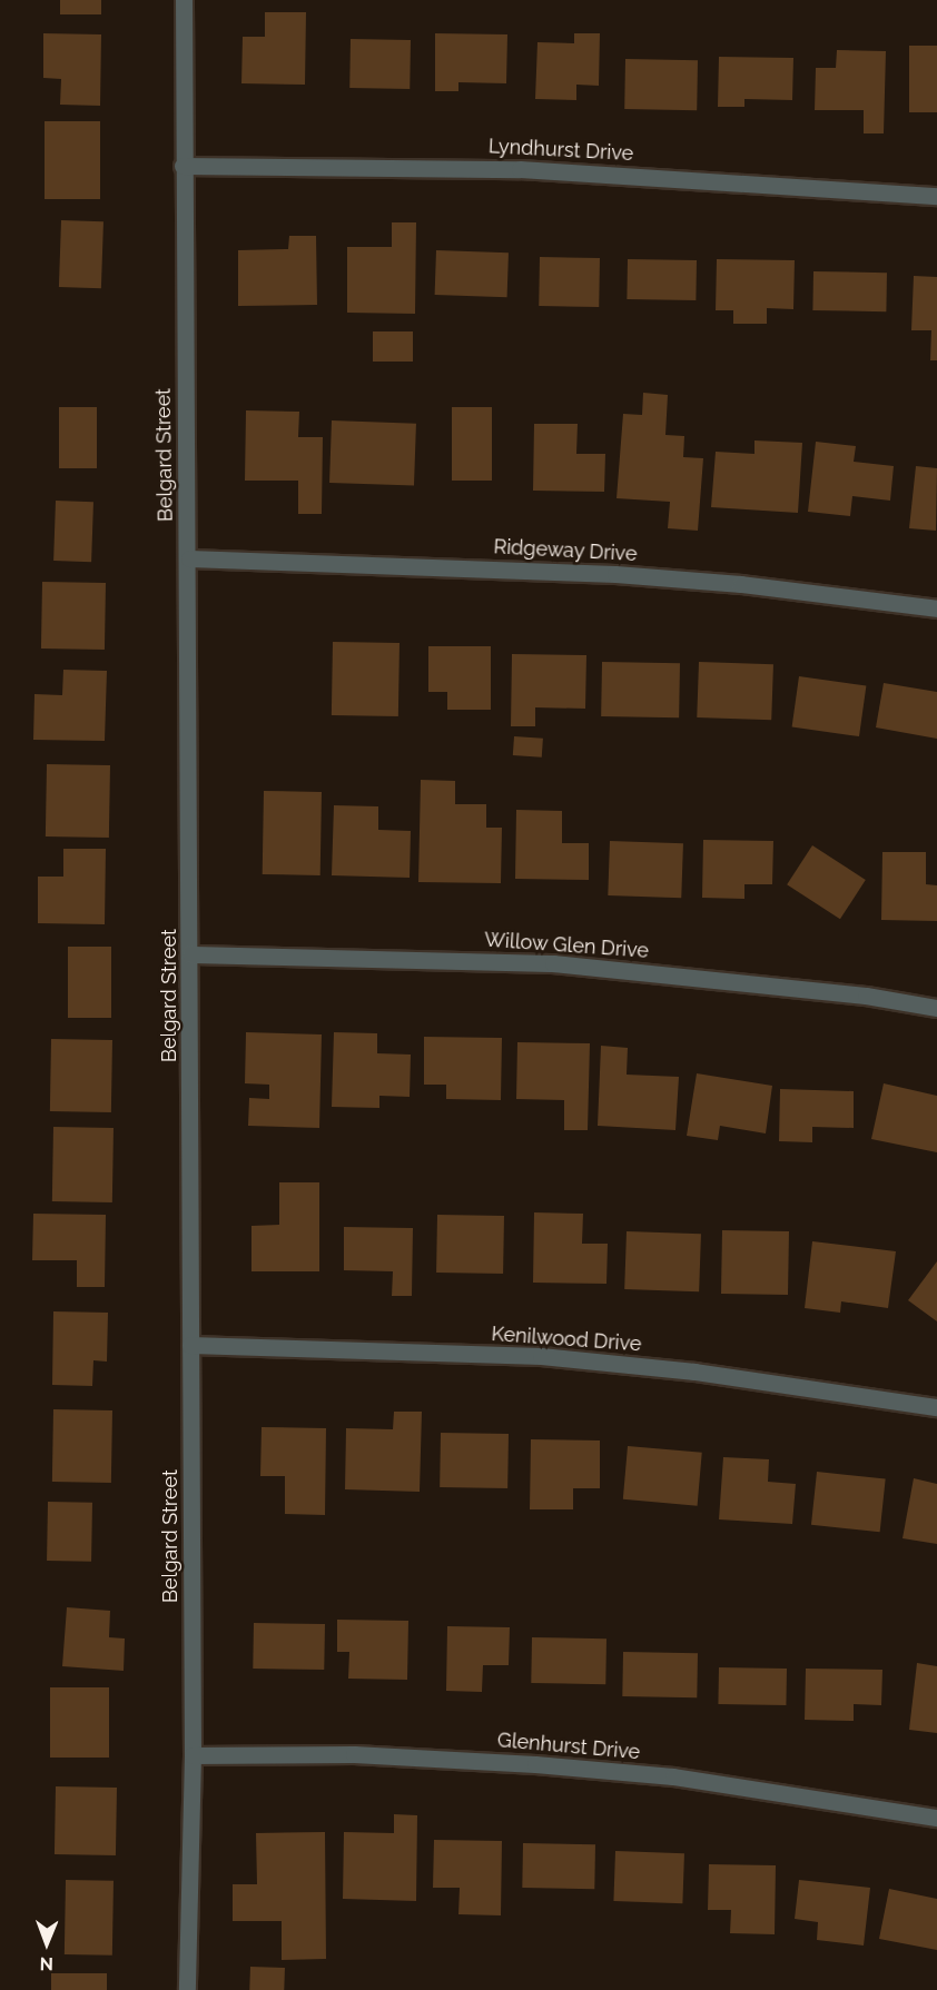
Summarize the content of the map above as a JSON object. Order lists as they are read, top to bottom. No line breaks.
{"streets":{"street":["Lyndhurst Drive","Belgard Street","Ridgeway Drive","Willow Glen Drive","Kenilwood Drive","Glenhurst Drive"]},"crossings":[["Lyndhurst Drive","Belgard Street"],["Belgard Street","Ridgeway Drive"],["Belgard Street","Willow Glen Drive"],["Belgard Street","Kenilwood Drive"],["Belgard Street","Glenhurst Drive"]],"north":"bottom"}
